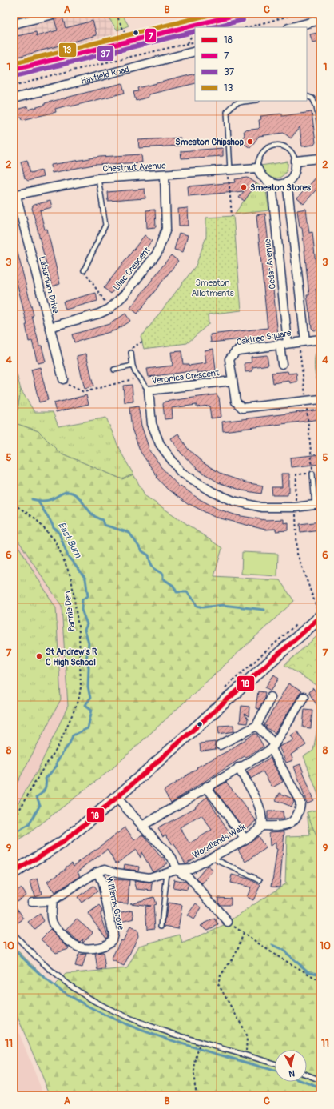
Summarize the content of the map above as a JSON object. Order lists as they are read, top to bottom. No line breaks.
{"streets":{"street":["Hayfield Road","Chestnut Avenue","Cedar Avenue","Lilac Crescent","Laburnum Drive","Oaktree Square","Veronica Crescent","Woodlands Walk","Williams Grove"],"path":["Pannie Den"]},"crossings":[["Chestnut Avenue","Cedar Avenue"],["Chestnut Avenue","Lilac Crescent"],["Chestnut Avenue","Laburnum Drive"],["Cedar Avenue","Oaktree Square"],["Lilac Crescent","Laburnum Drive"],["Oaktree Square","Veronica Crescent"],["Woodlands Walk","Williams Grove"]],"water":["East Burn"],"parks":["Smeaton Allotments"],"places":["Smeaton Chipshop","Smeaton Stores","St Andrew's R C High School"],"lines":["transit line 7","transit line 13","transit line 37","transit line 18"],"legend":["18","7","37","13"],"north":"bottom","grid":{"columns":["A","B","C"],"rows":["1","2","3","4","5","6","7","8","9","10","11"]}}
